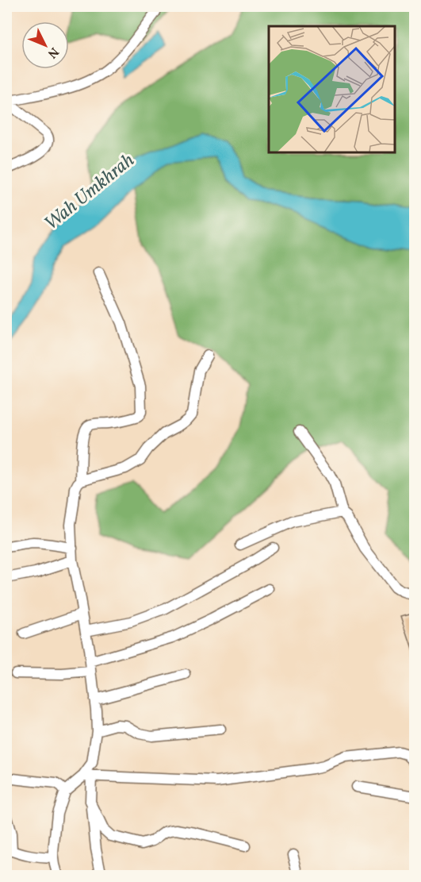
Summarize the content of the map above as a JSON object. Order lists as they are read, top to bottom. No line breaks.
{"water":["Wah Umkhrah"],"north":"bottom right"}
